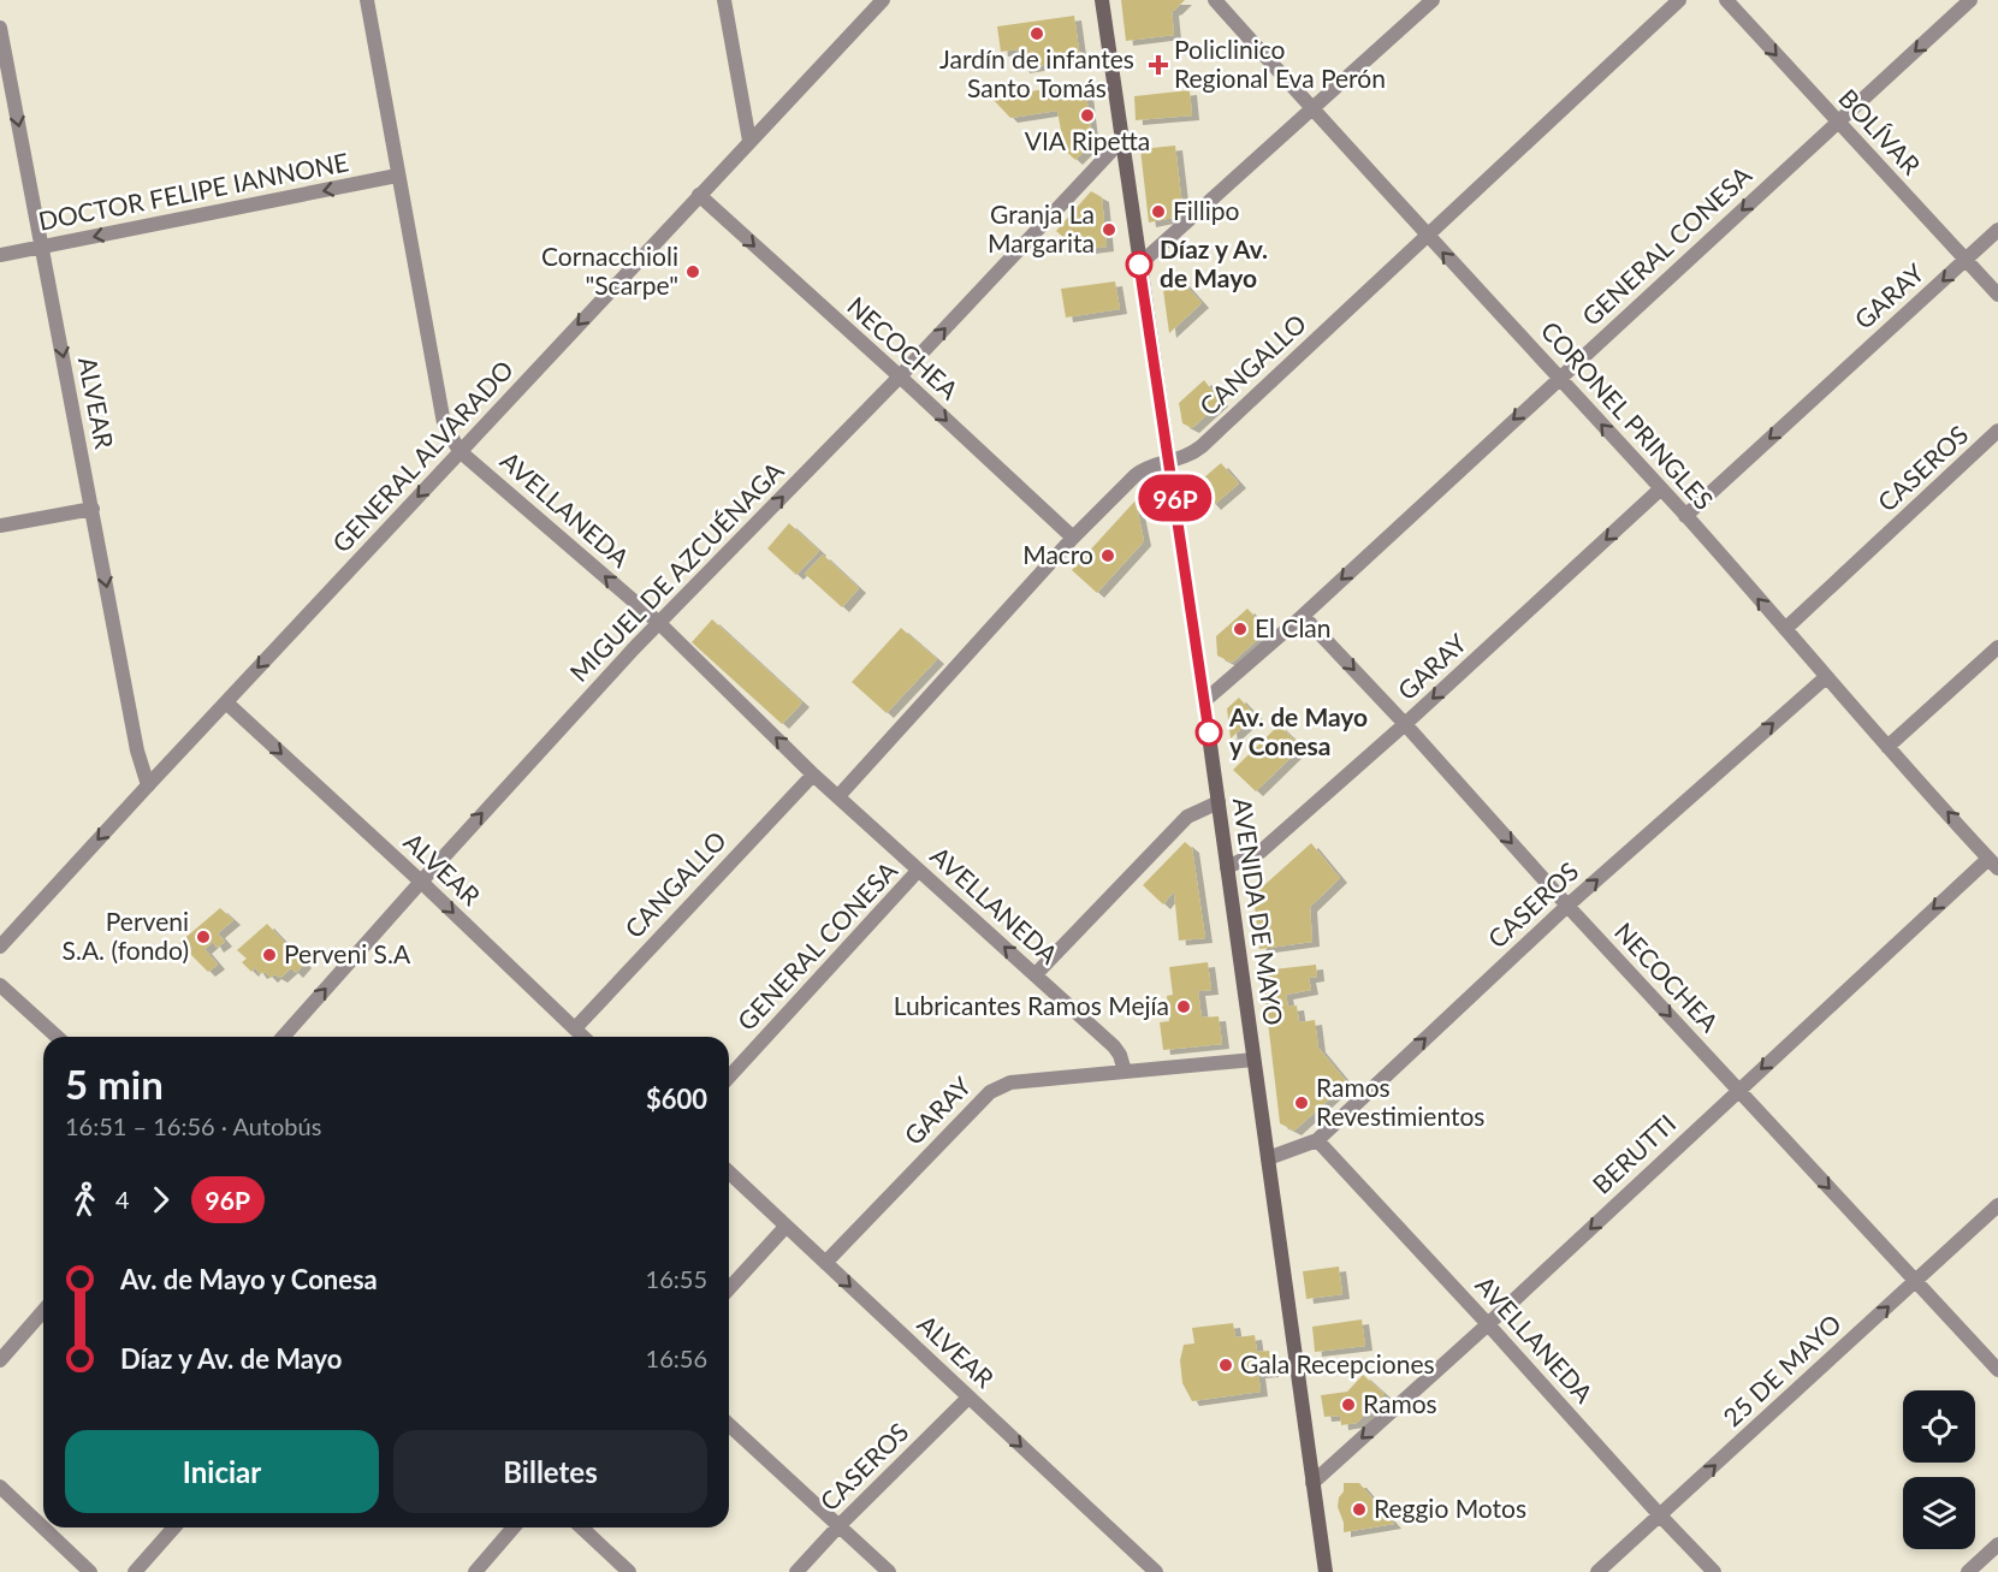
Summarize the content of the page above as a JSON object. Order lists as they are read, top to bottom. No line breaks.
{"streets":{"main road":["AVENIDA DE MAYO"],"street":["BOLÍVAR","DOCTOR FELIPE IANNONE","GENERAL CONESA","GARAY","NECOCHEA","CANGALLO","ALVEAR","CORONEL PRINGLES","GENERAL ALVARADO","CASEROS","AVELLANEDA","MIGUEL DE AZCUÉNAGA","BERUTTI","25 DE MAYO"]},"crossings":[["BOLÍVAR","GENERAL CONESA"],["BOLÍVAR","GARAY"],["DOCTOR FELIPE IANNONE","ALVEAR"],["DOCTOR FELIPE IANNONE","AVELLANEDA"],["GENERAL CONESA","NECOCHEA"],["GENERAL CONESA","CORONEL PRINGLES"],["GENERAL CONESA","AVELLANEDA"],["GENERAL CONESA","AVENIDA DE MAYO"],["GARAY","NECOCHEA"],["GARAY","ALVEAR"],["GARAY","CORONEL PRINGLES"],["GARAY","AVELLANEDA"],["GARAY","AVENIDA DE MAYO"],["NECOCHEA","CANGALLO"],["NECOCHEA","GENERAL ALVARADO"],["NECOCHEA","CASEROS"],["NECOCHEA","MIGUEL DE AZCUÉNAGA"],["NECOCHEA","BERUTTI"],["NECOCHEA","25 DE MAYO"],["CANGALLO","ALVEAR"],["CANGALLO","CORONEL PRINGLES"],["CANGALLO","AVELLANEDA"],["CANGALLO","AVENIDA DE MAYO"],["ALVEAR","GENERAL ALVARADO"],["ALVEAR","CASEROS"],["ALVEAR","MIGUEL DE AZCUÉNAGA"],["CORONEL PRINGLES","CASEROS"],["CORONEL PRINGLES","BERUTTI"],["GENERAL ALVARADO","AVELLANEDA"],["CASEROS","AVELLANEDA"],["CASEROS","AVENIDA DE MAYO"],["AVELLANEDA","MIGUEL DE AZCUÉNAGA"],["AVELLANEDA","BERUTTI"],["AVELLANEDA","25 DE MAYO"],["MIGUEL DE AZCUÉNAGA","AVENIDA DE MAYO"],["AVENIDA DE MAYO","BERUTTI"]],"one_way":["BOLÍVAR","DOCTOR FELIPE IANNONE","GENERAL CONESA","GARAY","NECOCHEA","ALVEAR","CORONEL PRINGLES","GENERAL ALVARADO","CASEROS","MIGUEL DE AZCUÉNAGA","BERUTTI","25 DE MAYO"],"places":{"other":["Jardín de infantes Santo Tomás","VIA Ripetta","Fillipo","Granja La Margarita","Díaz y Av. de Mayo","Cornacchioli \"Scarpe\"","Macro","El Clan","Av. de Mayo y Conesa","Perveni S.A. (fondo)","Perveni S.A","Lubricantes Ramos Mejía","Ramos Revestimientos","Gala Recepciones","Ramos","Reggio Motos"],"health":["Policlinico Regional Eva Perón"]},"lines":["bus line 96P"],"page":{"on_map":"96P","heading":["5 min","16:51 – 16:56 · Autobús","$600"],"legs":["4","96P"],"list":[{"name":"Av. de Mayo y Conesa","value":"16:55"},{"name":"Díaz y Av. de Mayo","value":"16:56"}],"buttons":["Iniciar","Billetes"]}}
